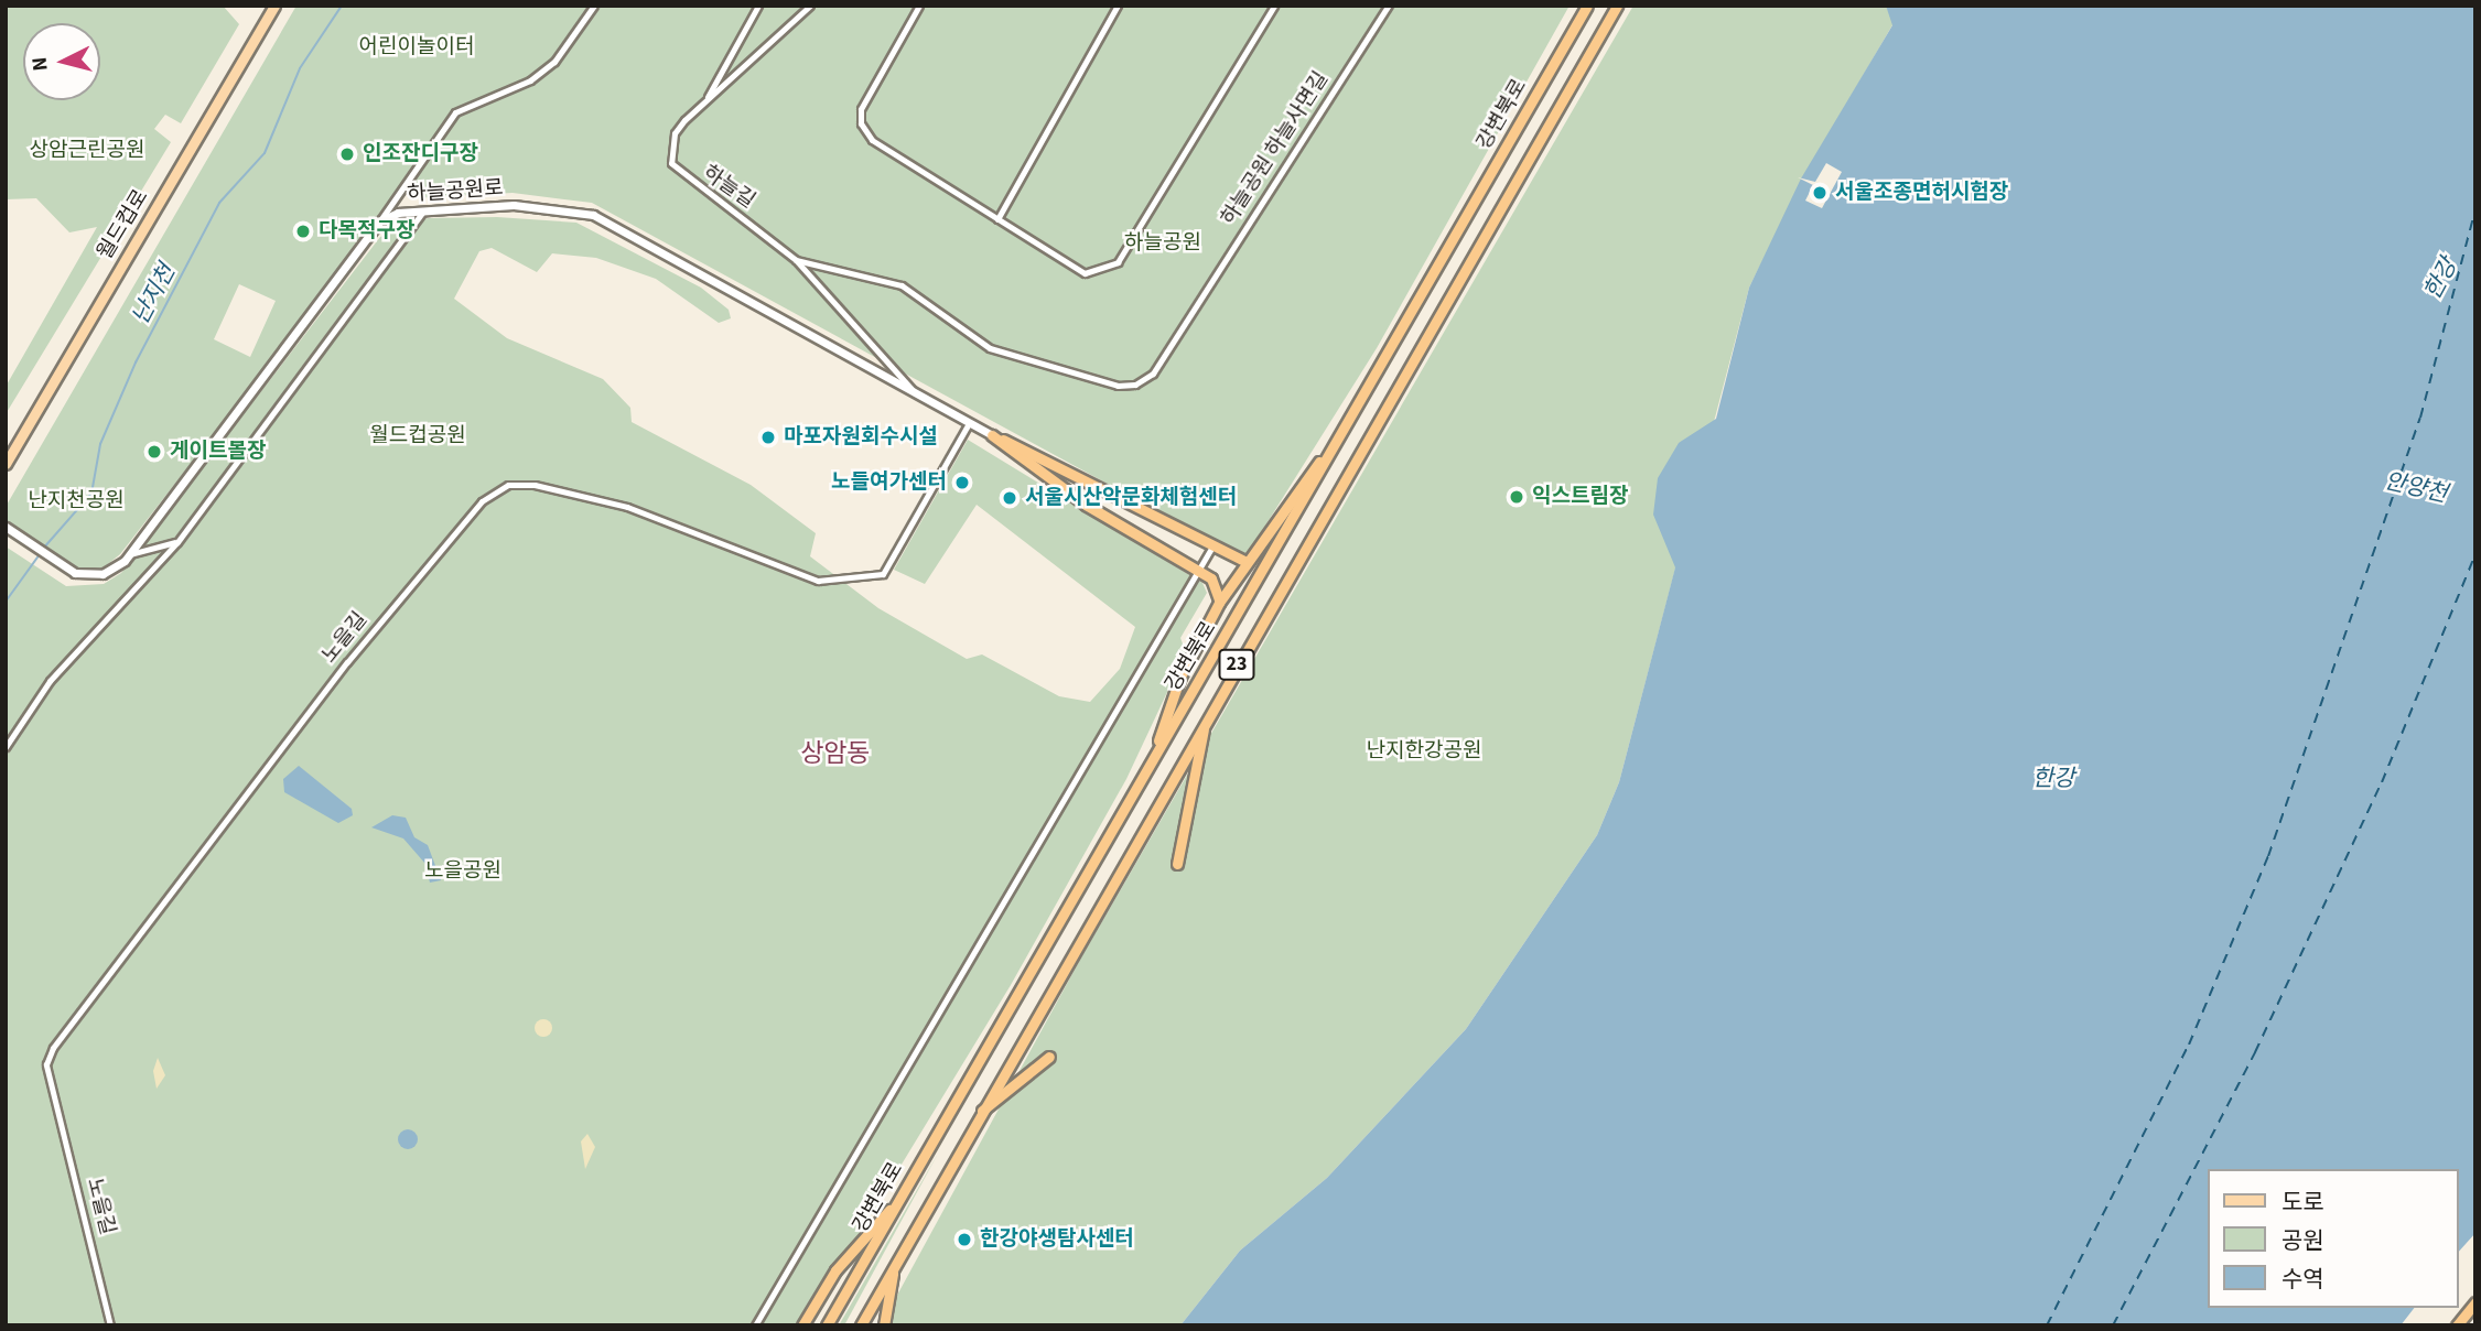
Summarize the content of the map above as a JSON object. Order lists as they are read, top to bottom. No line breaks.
{"streets":{"highway":["강변북로","23"],"main road":["월드컵로"],"street":["하늘공원 하늘사면길","하늘길","하늘공원로","노을길"]},"crossings":[["하늘공원 하늘사면길","하늘길"],["하늘길","하늘공원로"],["하늘공원로","노을길"]],"districts":["상암동"],"water":["한강","난지천","안양천"],"parks":["어린이놀이터","상암근린공원","하늘공원","월드컵공원","난지천공원","난지한강공원","노을공원"],"places":["인조잔디구장","서울조종면허시험장","다목적구장","마포자원회수시설","게이트볼장","노들여가센터","익스트림장","서울시산악문화체험센터","한강야생탐사센터"],"legend":["도로","공원","수역"],"north":"left"}
